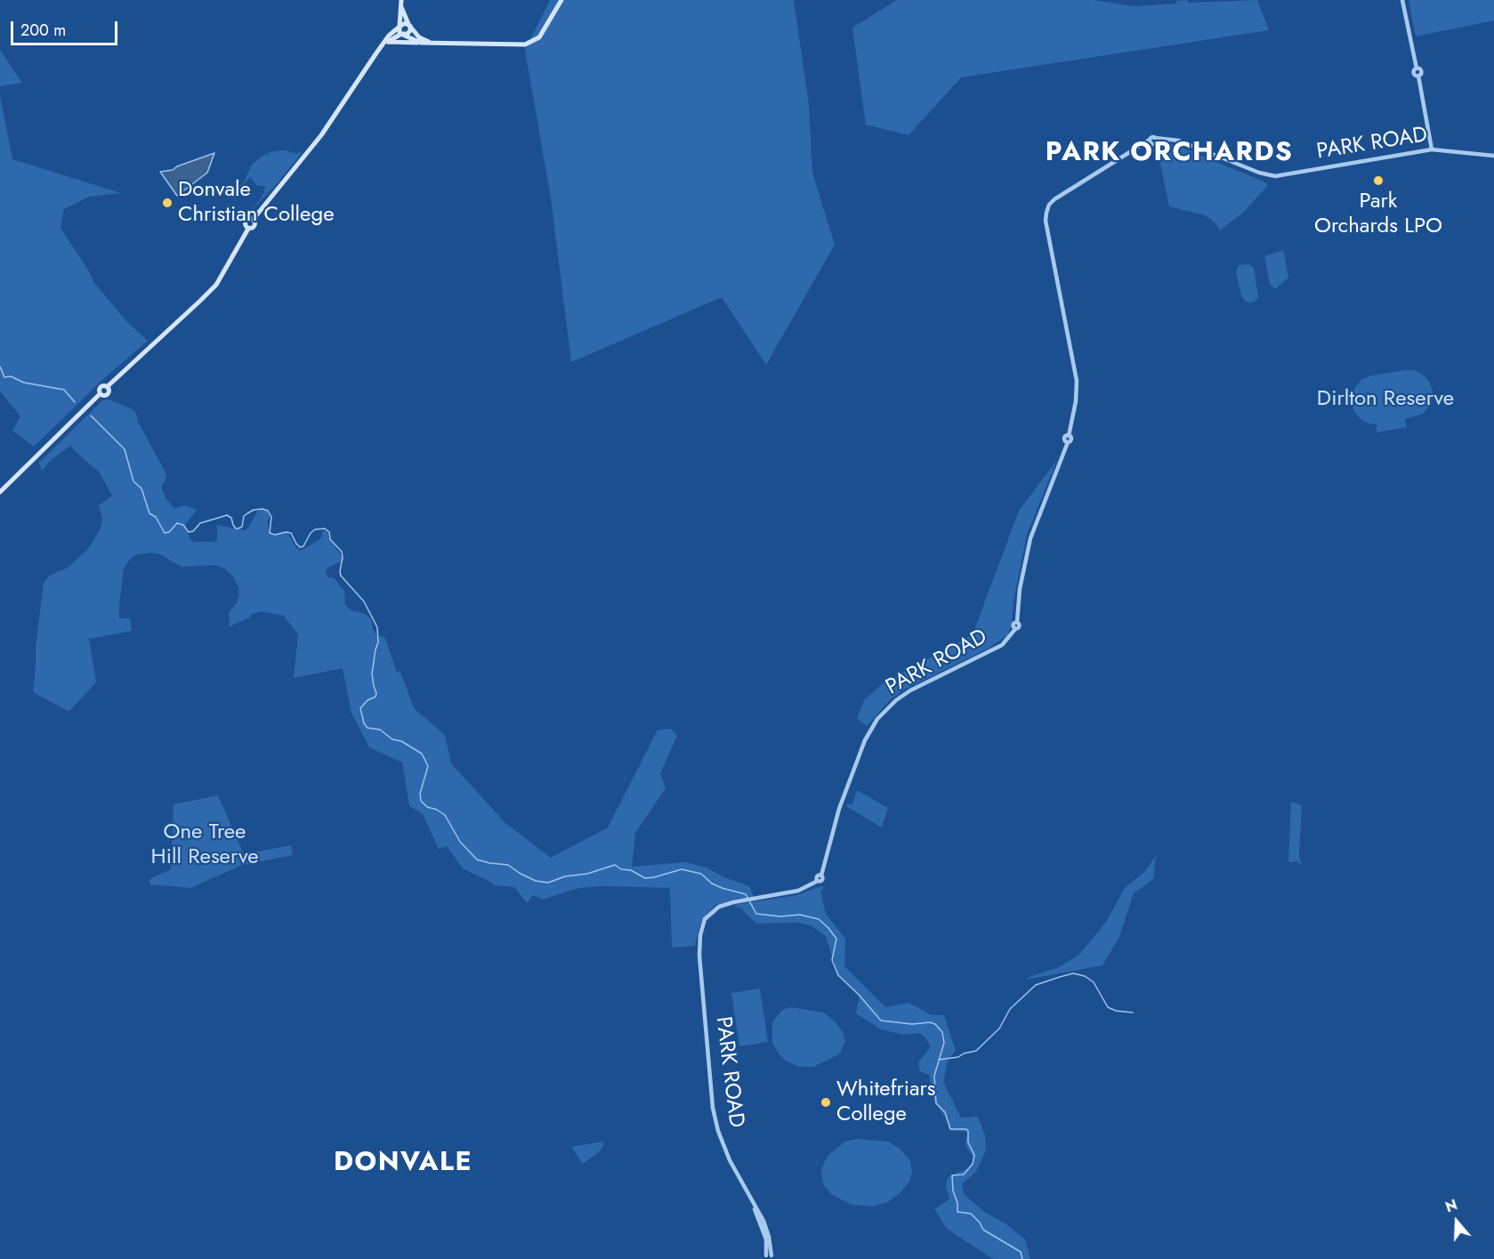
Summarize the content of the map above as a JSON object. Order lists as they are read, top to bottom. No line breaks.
{"streets":{"street":["PARK ROAD"]},"districts":["PARK ORCHARDS","DONVALE"],"parks":["Dirlton Reserve","One Tree Hill Reserve"],"places":["Park Orchards LPO","Donvale Christian College","Whitefriars College"],"scale_bar":"200 m","north":"top"}
